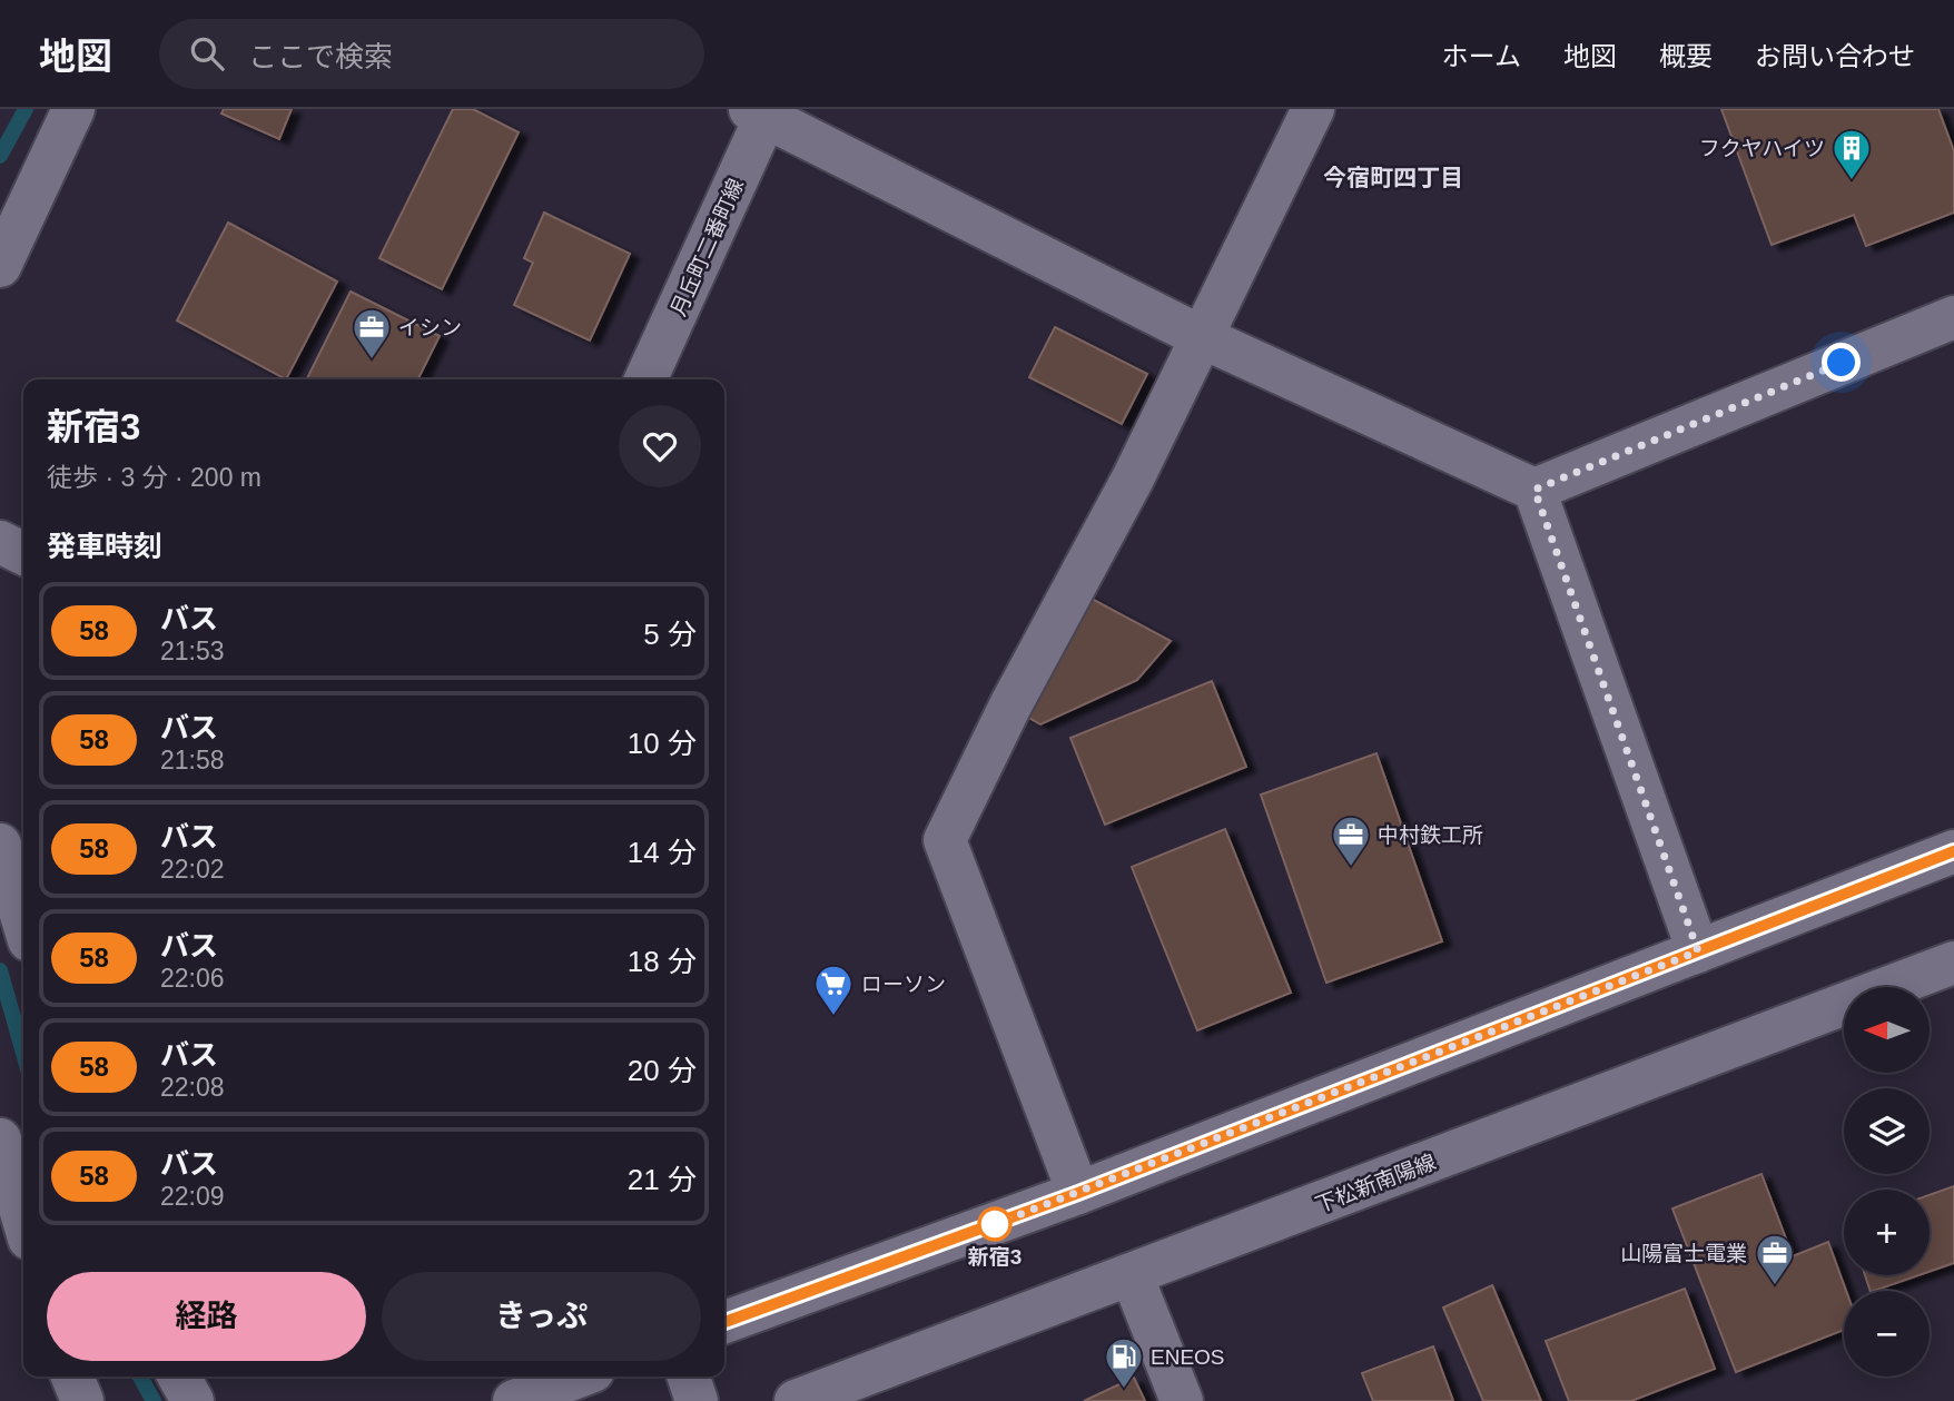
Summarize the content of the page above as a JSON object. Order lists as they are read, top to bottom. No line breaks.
{"streets":{"street":["月丘町二番町線","下松新南陽線"]},"districts":["今宿町四丁目"],"places":{"building":["フクヤハイツ"],"office":["イシン","中村鉄工所","山陽富士電業"],"supermarket":["ローソン"],"other":["新宿3"],"fuel station":["ENEOS"]},"lines":["bus line 58"],"north":"left","page":{"header":"地図","search":"ここで検索","nav":["ホーム","地図","概要","お問い合わせ"],"heading":[["新宿3","徒歩 · 3 分 · 200 m"],"発車時刻"],"list":[{"mark":"58","name":"バス","note":"21:53","value":"5 分"},{"mark":"58","name":"バス","note":"21:58","value":"10 分"},{"mark":"58","name":"バス","note":"22:02","value":"14 分"},{"mark":"58","name":"バス","note":"22:06","value":"18 分"},{"mark":"58","name":"バス","note":"22:08","value":"20 分"},{"mark":"58","name":"バス","note":"22:09","value":"21 分"}],"map_buttons":["+","−"],"buttons":["経路","きっぷ"]}}
